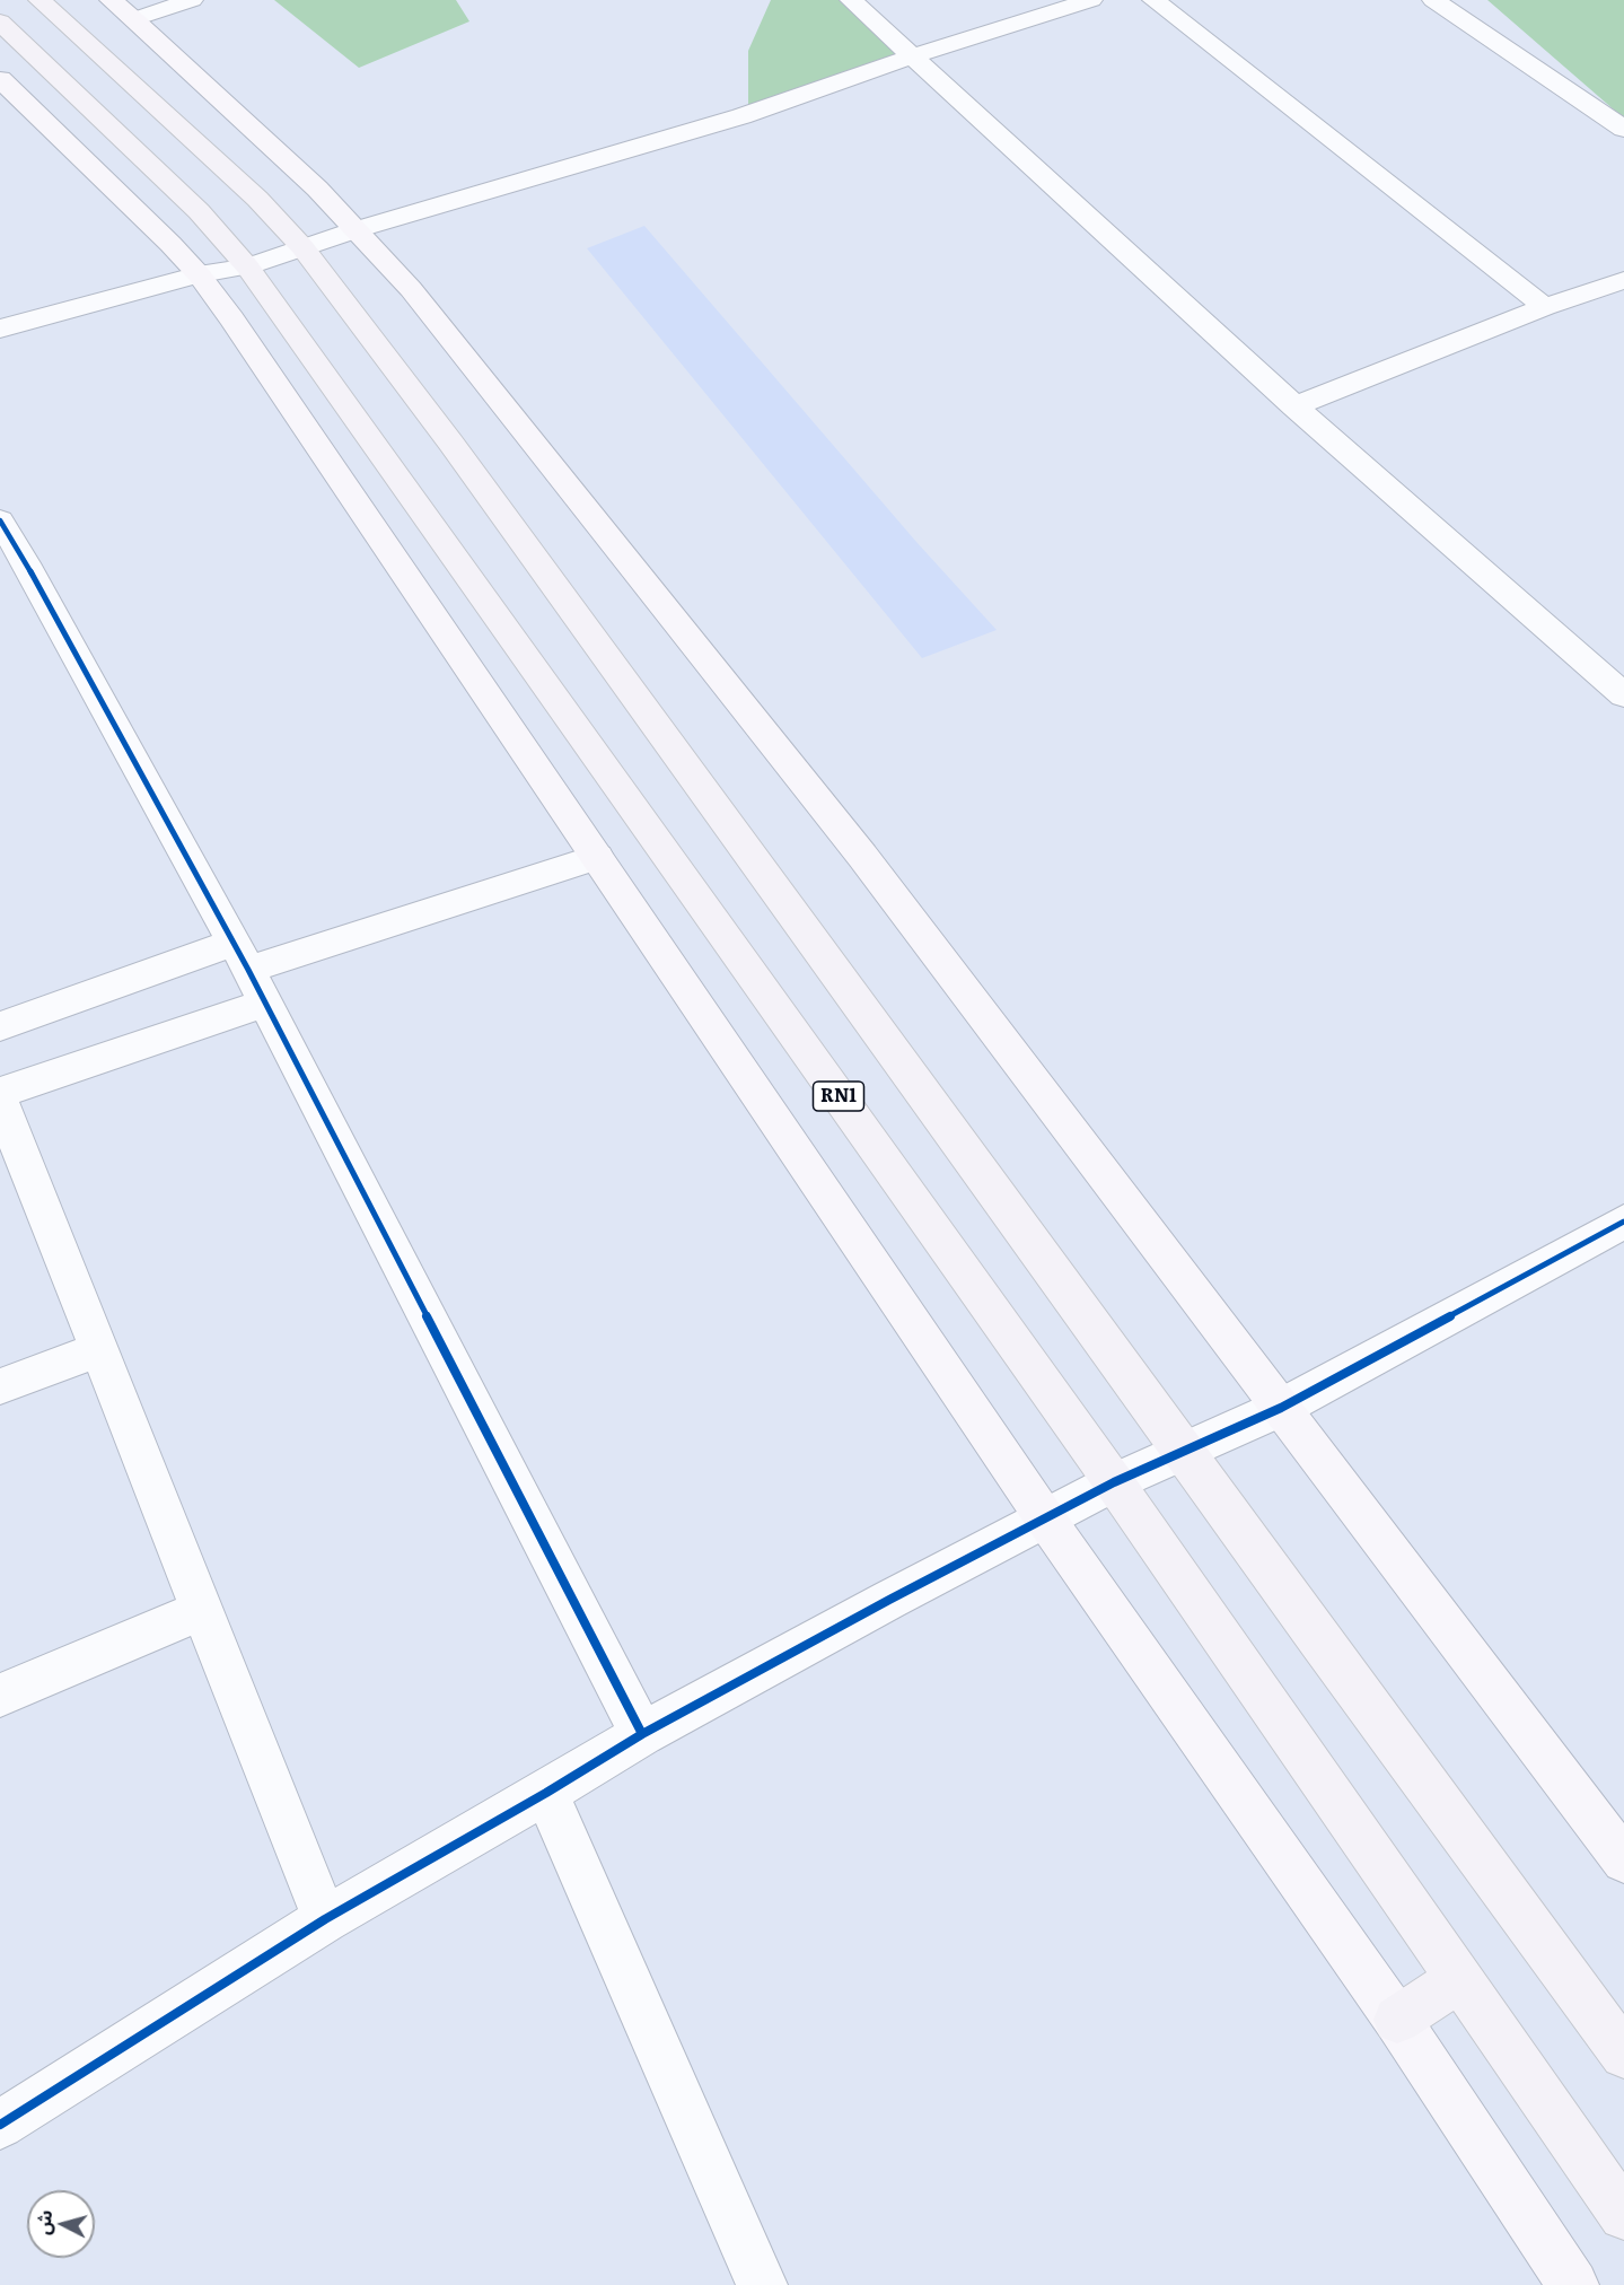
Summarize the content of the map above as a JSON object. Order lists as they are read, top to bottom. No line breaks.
{"streets":{"main road":["RN1"]},"north":"left"}
